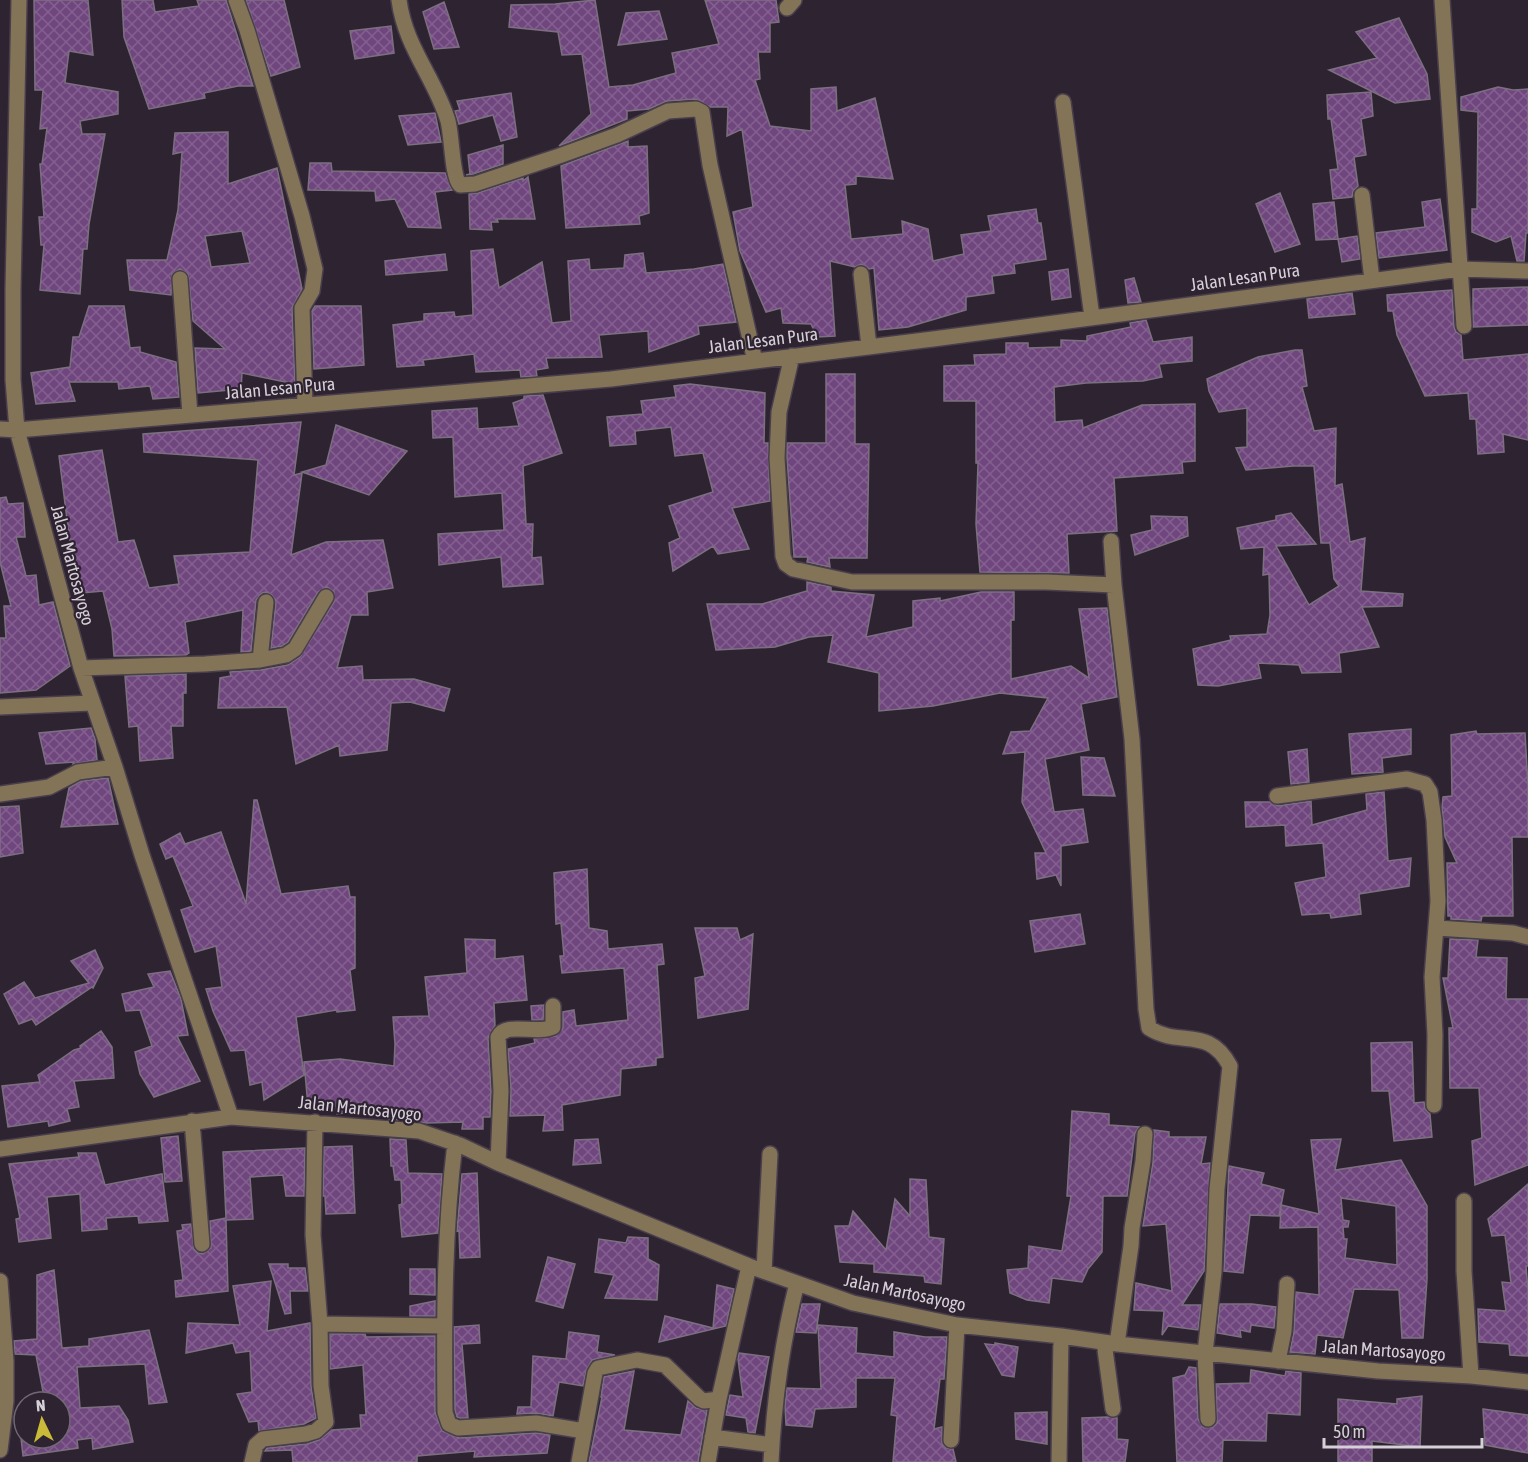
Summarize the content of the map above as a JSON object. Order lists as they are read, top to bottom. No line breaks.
{"streets":{"street":["Jalan Lesan Pura","Jalan Martosayogo"]},"crossings":[["Jalan Lesan Pura","Jalan Martosayogo"]],"scale_bar":"50 m","north":"top"}
